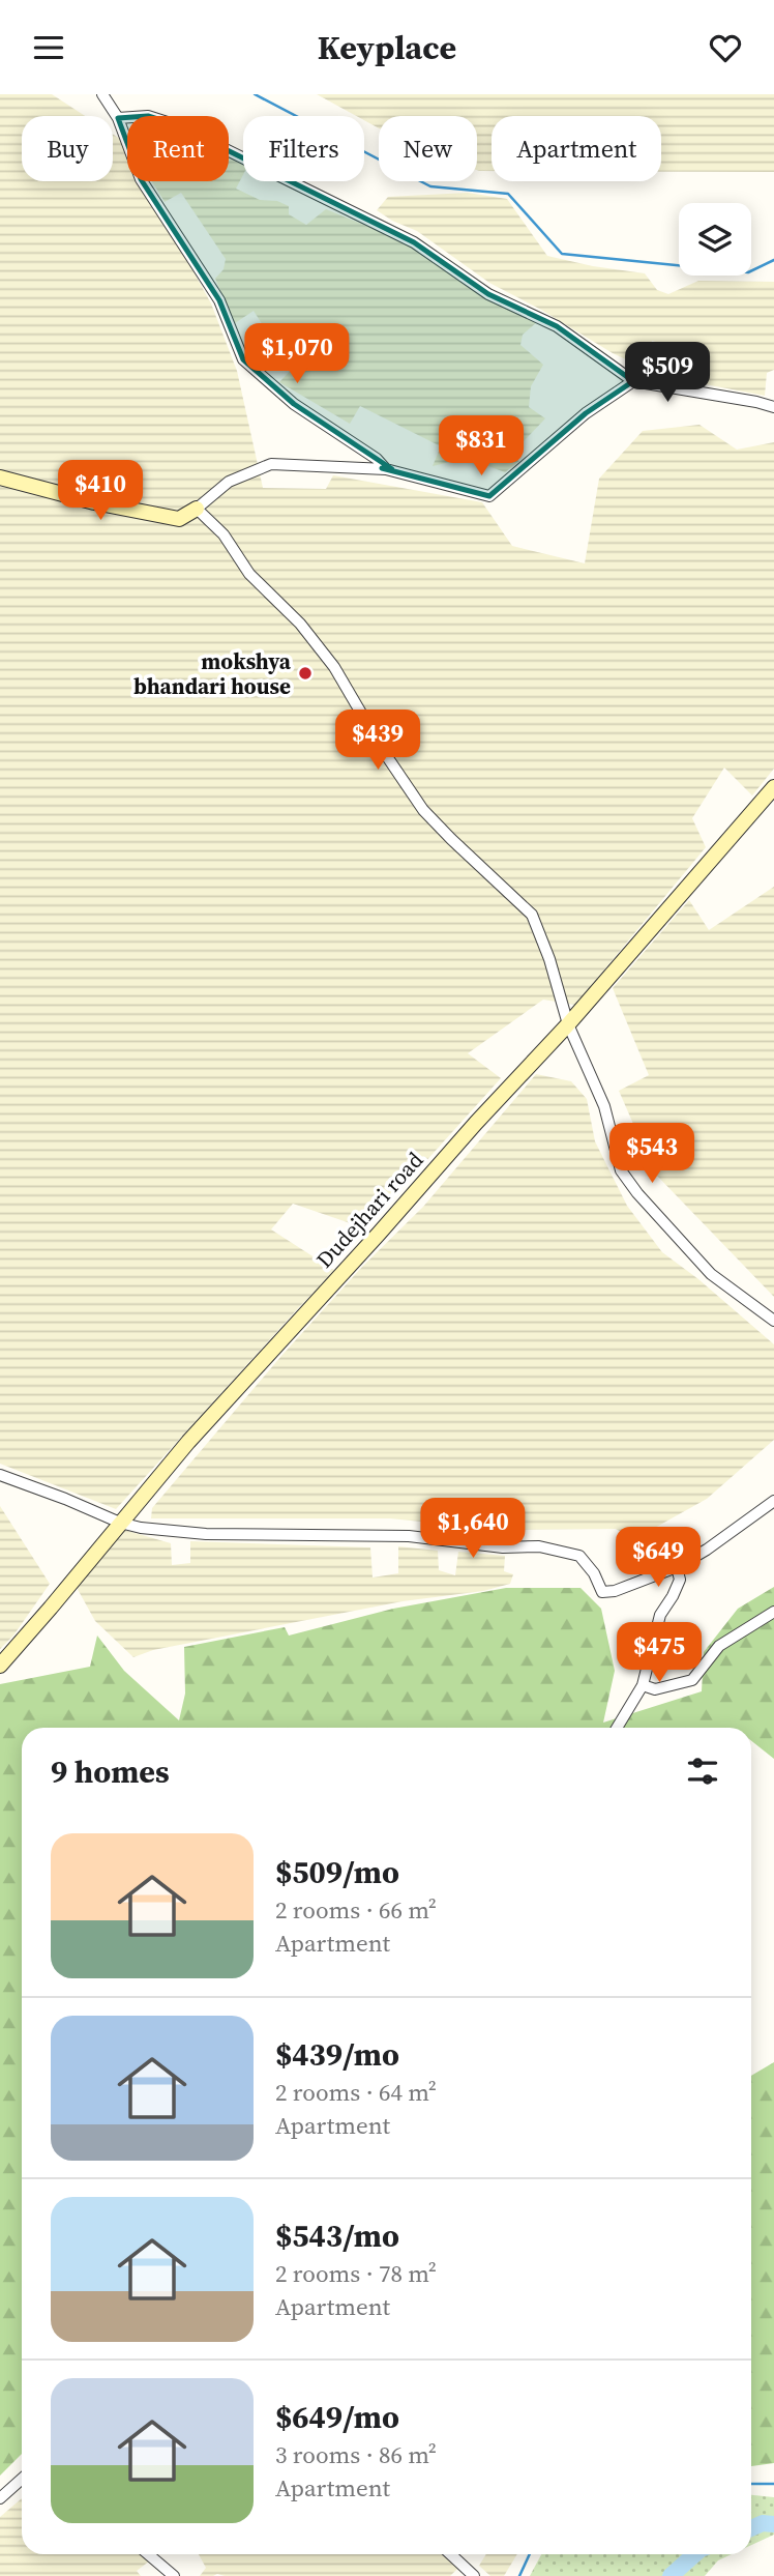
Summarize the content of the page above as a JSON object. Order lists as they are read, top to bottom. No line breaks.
{"streets":{"street":["Dudejhari road"]},"places":["mokshya bhandari house"],"page":{"header":"Keyplace","chip":["Buy","Rent","Filters","New","Apartment"],"price":["$1,070","$509","$831","$410","$439","$543","$1,640","$649","$475"],"heading":"9 homes","list":[{"name":"$509/mo","note":"2 rooms · 66 m² · Apartment"},{"name":"$439/mo","note":"2 rooms · 64 m² · Apartment"},{"name":"$543/mo","note":"2 rooms · 78 m² · Apartment"},{"name":"$649/mo","note":"3 rooms · 86 m² · Apartment"}]}}
